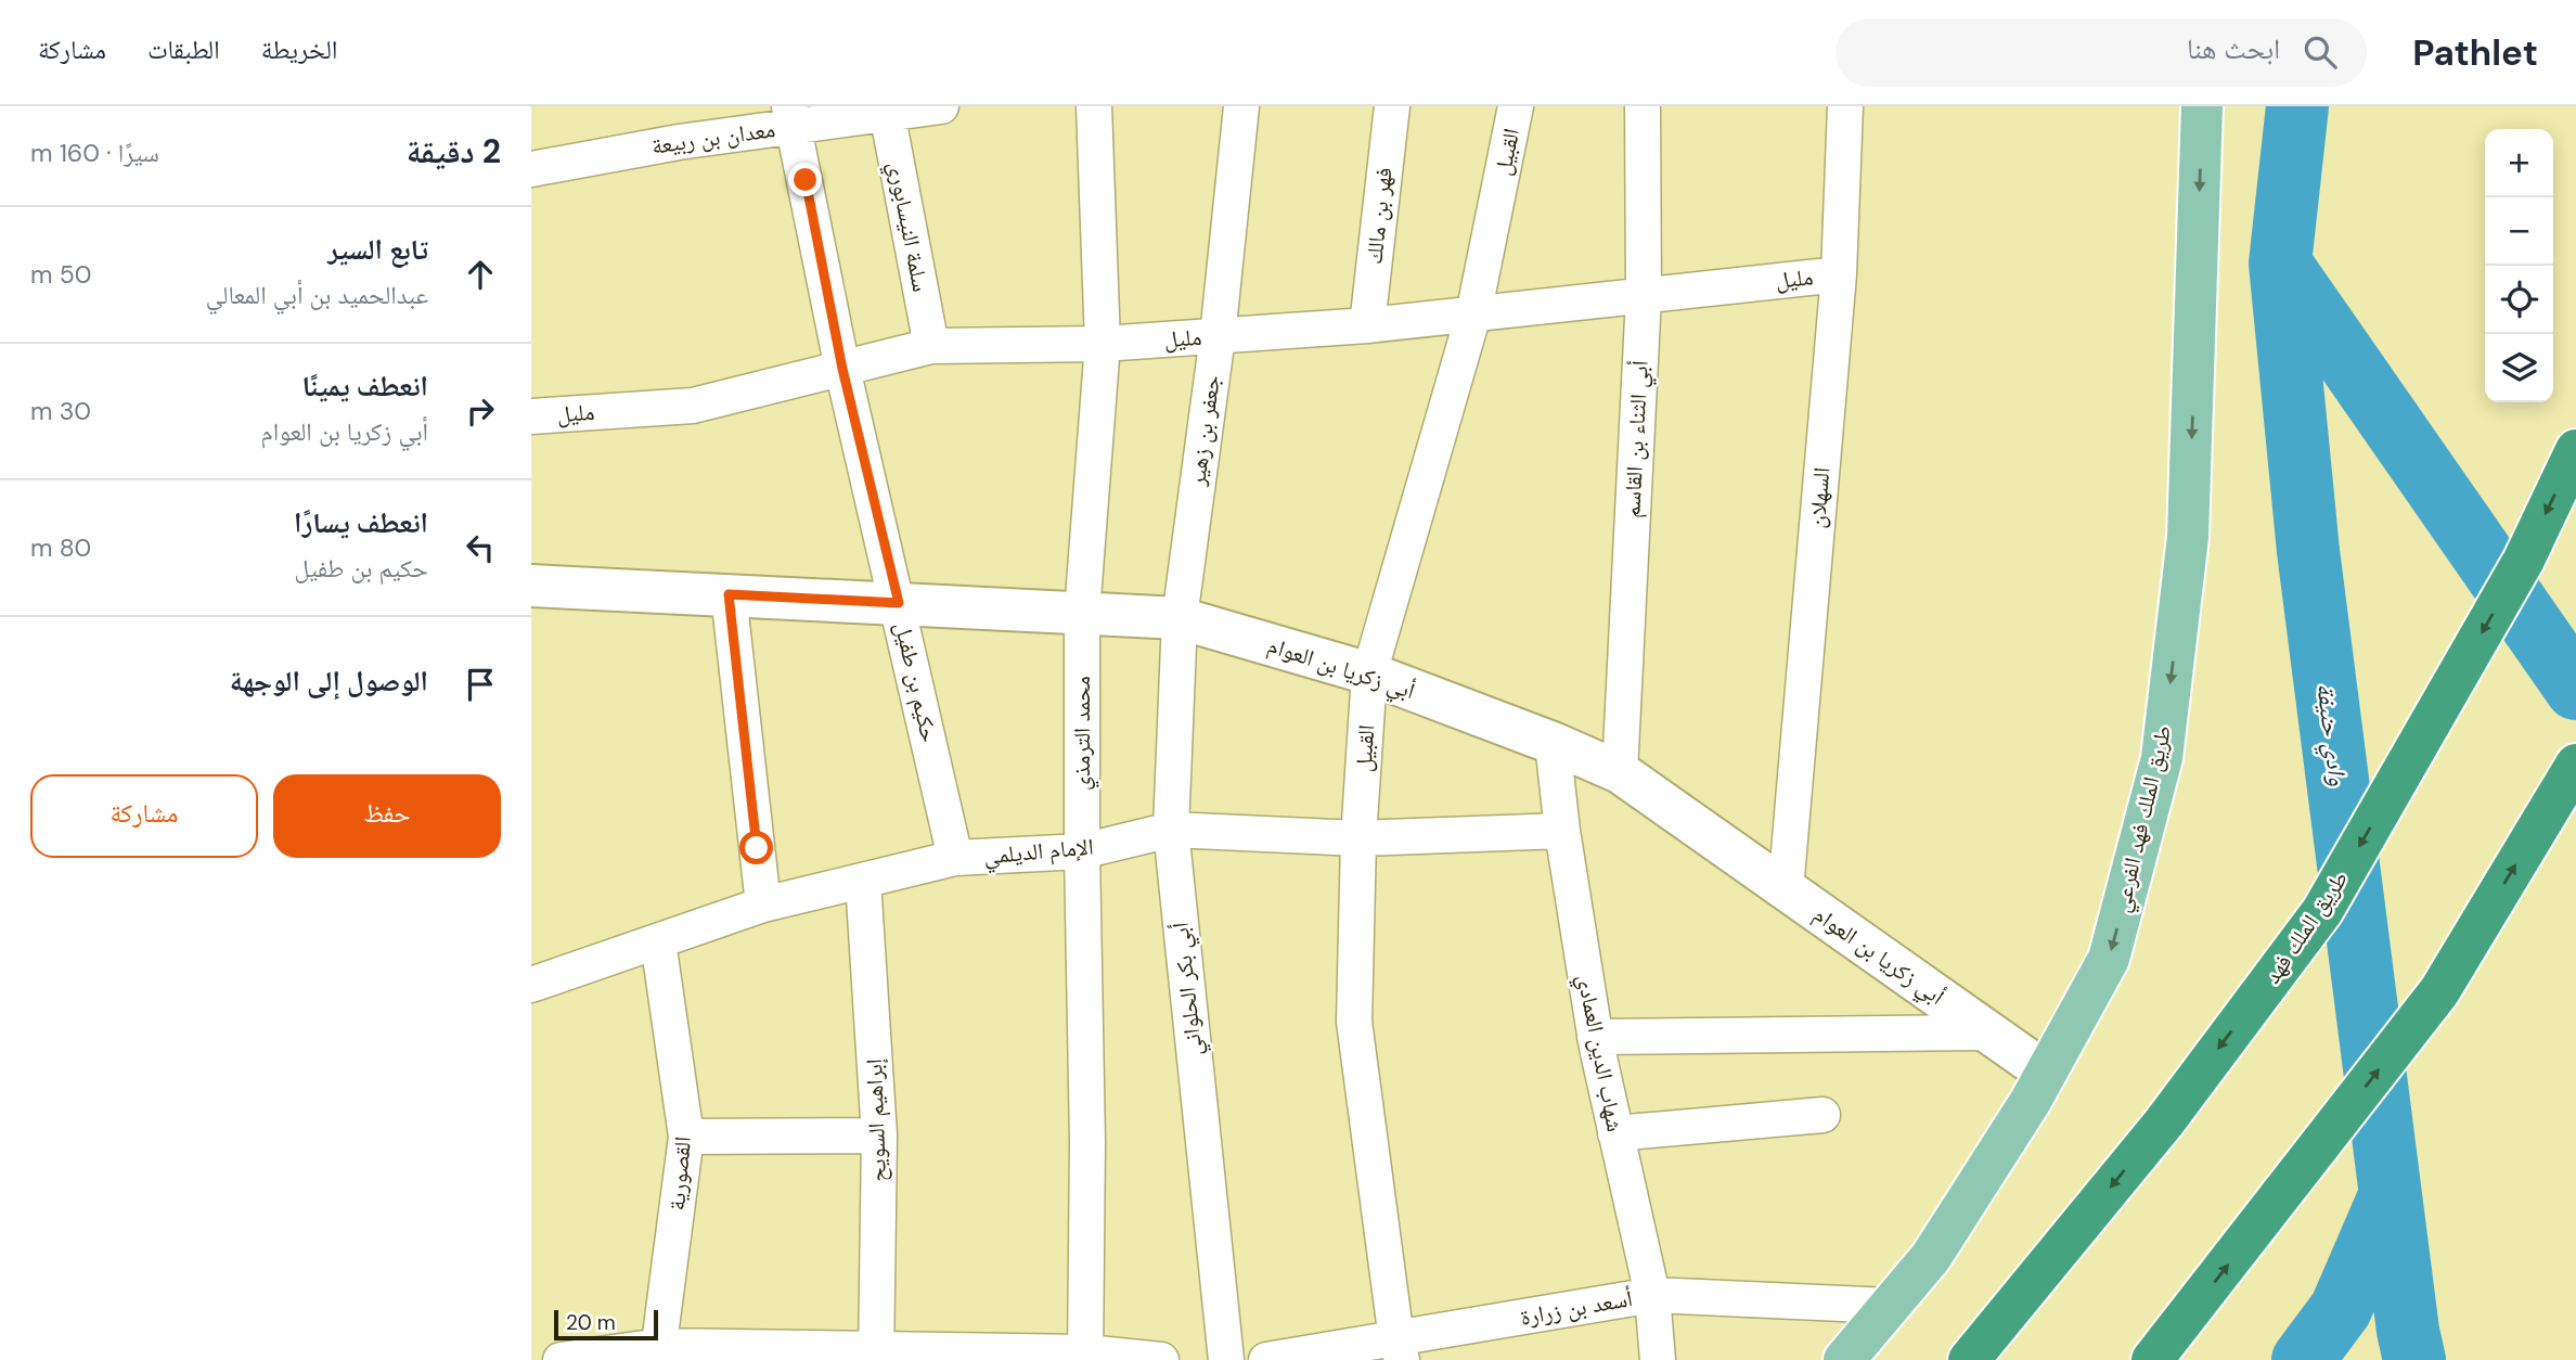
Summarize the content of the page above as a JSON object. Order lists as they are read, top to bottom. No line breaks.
{"streets":{"highway":["طريق الملك فهد"],"main road":["طريق الملك فهد الفرعي"],"street":["معدان بن ربيعة","القبيل","فهر بن مالك","سلمة النيسابوري","مليل","جعفر بن زهير","أبي الثناء بن القاسم","السهلان","أبي زكريا بن العوام","حكيم بن طفيل","محمد الترمذي","الإمام الديلمي","أبي بكر الحلواني","شهاب الدين العمادي","إبراهيم السويح","القصورية","أسعد بن زرارة"]},"crossings":[["معدان بن ربيعة","سلمة النيسابوري"],["معدان بن ربيعة","حكيم بن طفيل"],["القبيل","مليل"],["القبيل","أبي زكريا بن العوام"],["القبيل","الإمام الديلمي"],["القبيل","أسعد بن زرارة"],["فهر بن مالك","مليل"],["سلمة النيسابوري","مليل"],["مليل","جعفر بن زهير"],["مليل","أبي الثناء بن القاسم"],["مليل","السهلان"],["مليل","حكيم بن طفيل"],["مليل","محمد الترمذي"],["جعفر بن زهير","أبي زكريا بن العوام"],["جعفر بن زهير","أبي بكر الحلواني"],["أبي الثناء بن القاسم","أبي زكريا بن العوام"],["السهلان","أبي زكريا بن العوام"],["أبي زكريا بن العوام","حكيم بن طفيل"],["أبي زكريا بن العوام","محمد الترمذي"],["أبي زكريا بن العوام","طريق الملك فهد الفرعي"],["أبي زكريا بن العوام","أبي بكر الحلواني"],["أبي زكريا بن العوام","شهاب الدين العمادي"],["حكيم بن طفيل","الإمام الديلمي"],["محمد الترمذي","الإمام الديلمي"],["طريق الملك فهد الفرعي","أسعد بن زرارة"],["الإمام الديلمي","أبي بكر الحلواني"],["الإمام الديلمي","شهاب الدين العمادي"],["الإمام الديلمي","إبراهيم السويح"],["الإمام الديلمي","القصورية"],["شهاب الدين العمادي","أسعد بن زرارة"]],"one_way":["طريق الملك فهد الفرعي"],"water":["وادي حنيفة"],"scale_bar":"20 m","page":{"header":"Pathlet","search":"ابحث هنا","nav":["الخريطة","الطبقات","مشاركة"],"heading":["2 دقيقة","سيرًا · 160 m"],"map_buttons":["+","−"],"list":[["تابع السير","عبدالحميد بن أبي المعالي","50 m"],["انعطف يمينًا","أبي زكريا بن العوام","30 m"],["انعطف يسارًا","حكيم بن طفيل","80 m"],"الوصول إلى الوجهة"],"buttons":["حفظ","مشاركة"],"scale":"20 m"}}
